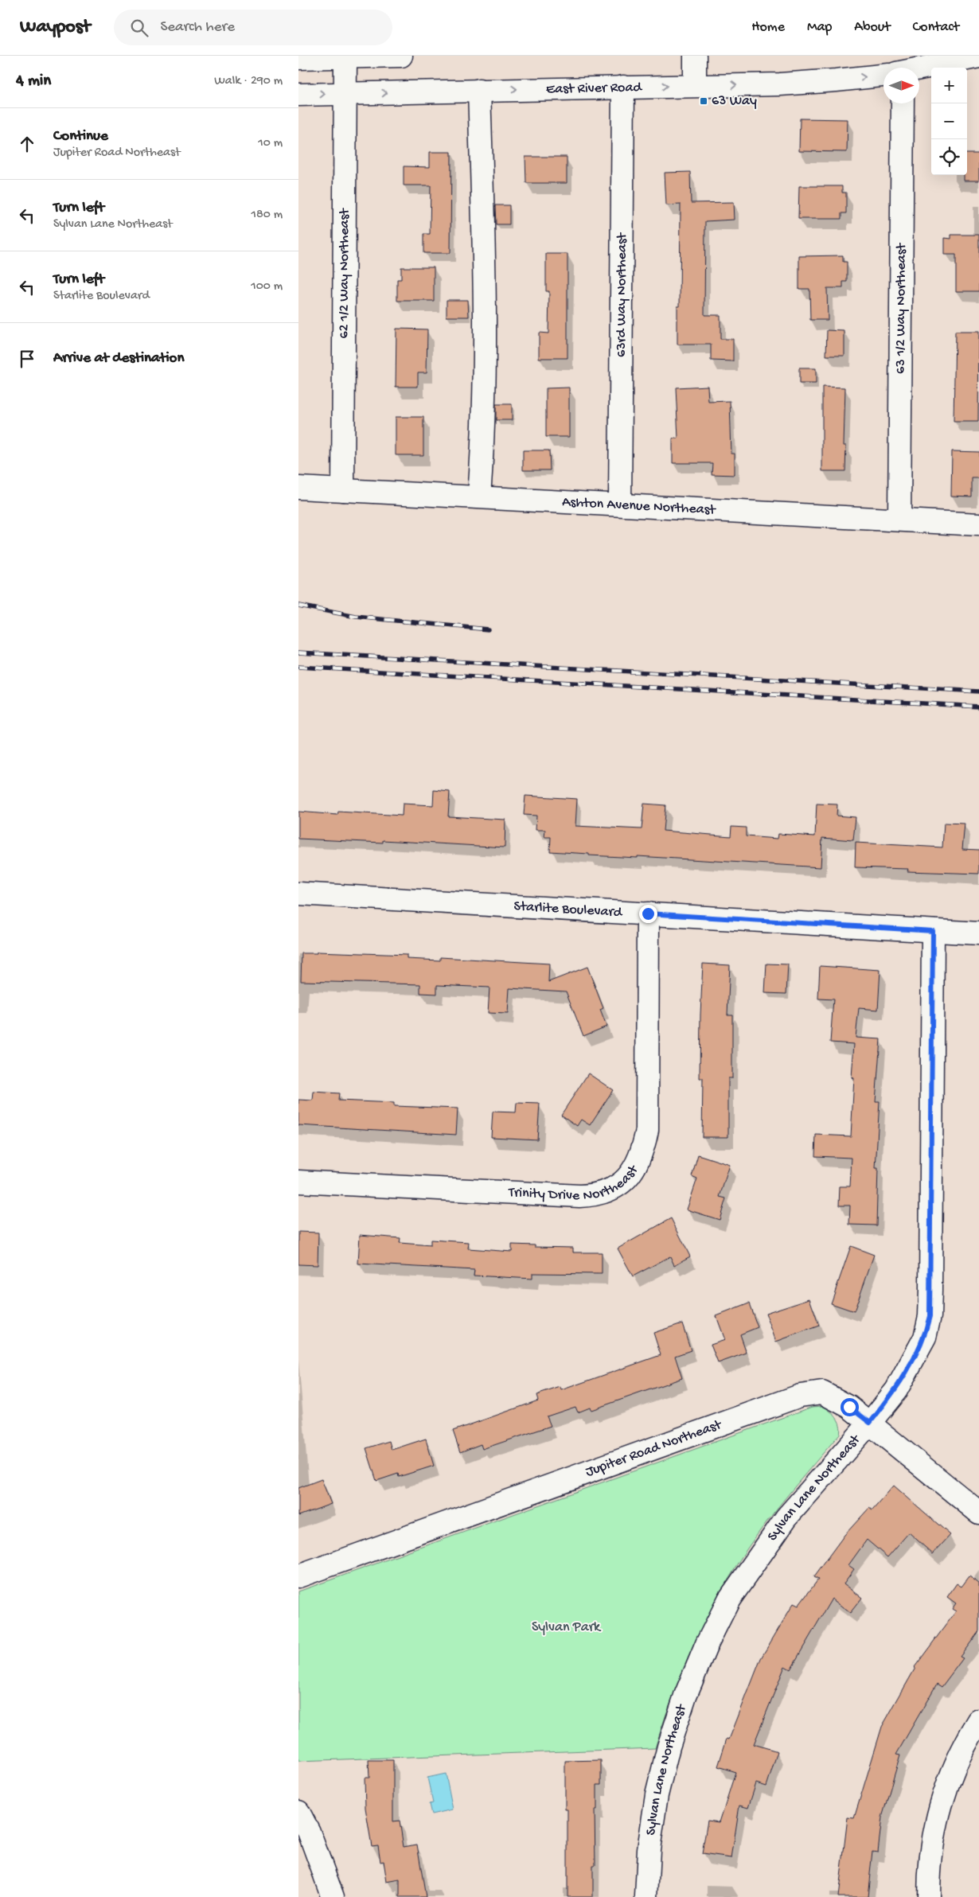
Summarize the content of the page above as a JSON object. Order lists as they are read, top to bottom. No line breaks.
{"streets":{"street":["East River Road","62 1/2 Way Northeast","63rd Way Northeast","63 1/2 Way Northeast","Ashton Avenue Northeast","Starlite Boulevard","Trinity Drive Northeast","Jupiter Road Northeast","Sylvan Lane Northeast"]},"crossings":[["East River Road","62 1/2 Way Northeast"],["East River Road","63rd Way Northeast"],["62 1/2 Way Northeast","Ashton Avenue Northeast"],["63rd Way Northeast","Ashton Avenue Northeast"],["63 1/2 Way Northeast","Ashton Avenue Northeast"],["Starlite Boulevard","Trinity Drive Northeast"],["Starlite Boulevard","Sylvan Lane Northeast"],["Jupiter Road Northeast","Sylvan Lane Northeast"]],"one_way":["East River Road"],"parks":["Sylvan Park"],"places":{"transit":["63 Way"]},"north":"right","page":{"header":"Waypost","search":"Search here","nav":["Home","Map","About","Contact"],"heading":["4 min","Walk · 290 m"],"map_buttons":["+","−"],"list":[["Continue","Jupiter Road Northeast","10 m"],["Turn left","Sylvan Lane Northeast","180 m"],["Turn left","Starlite Boulevard","100 m"],"Arrive at destination"]}}
